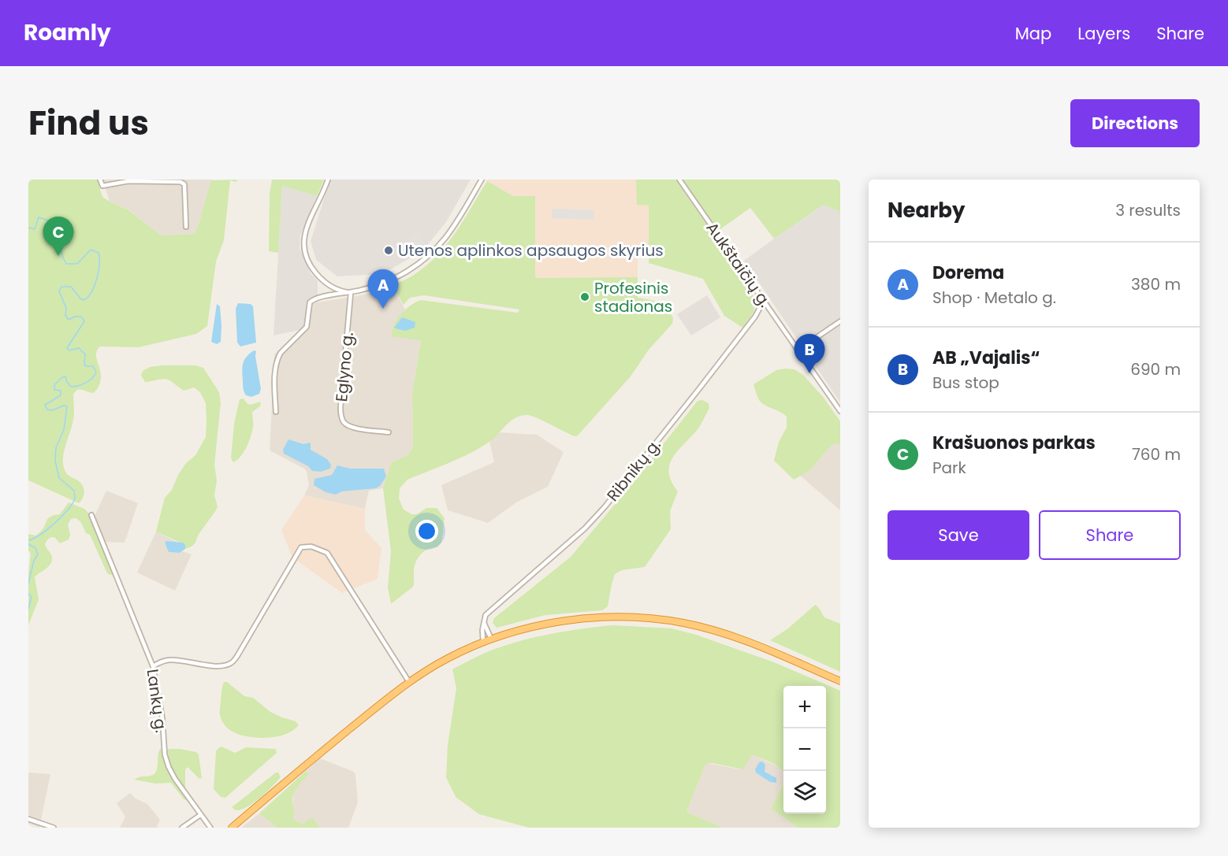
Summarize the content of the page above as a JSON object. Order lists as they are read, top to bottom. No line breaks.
{"streets":{"street":["Aukštaičių g.","Eglyno g.","Ribnikų g.","Lankų g."]},"crossings":[["Aukštaičių g.","Ribnikų g."]],"places":["Utenos aplinkos apsaugos skyrius","Profesinis stadionas"],"page":{"header":"Roamly","nav":["Map","Layers","Share"],"title":"Find us","buttons":["Directions",["Save","Share"]],"heading":["Nearby","3 results"],"pins":["C","A","B"],"list":[{"mark":"A","name":"Dorema","note":"Shop · Metalo g.","value":"380 m"},{"mark":"B","name":"AB „Vajalis“","note":"Bus stop","value":"690 m"},{"mark":"C","name":"Krašuonos parkas","note":"Park","value":"760 m"}],"map_buttons":["+","−"]}}
